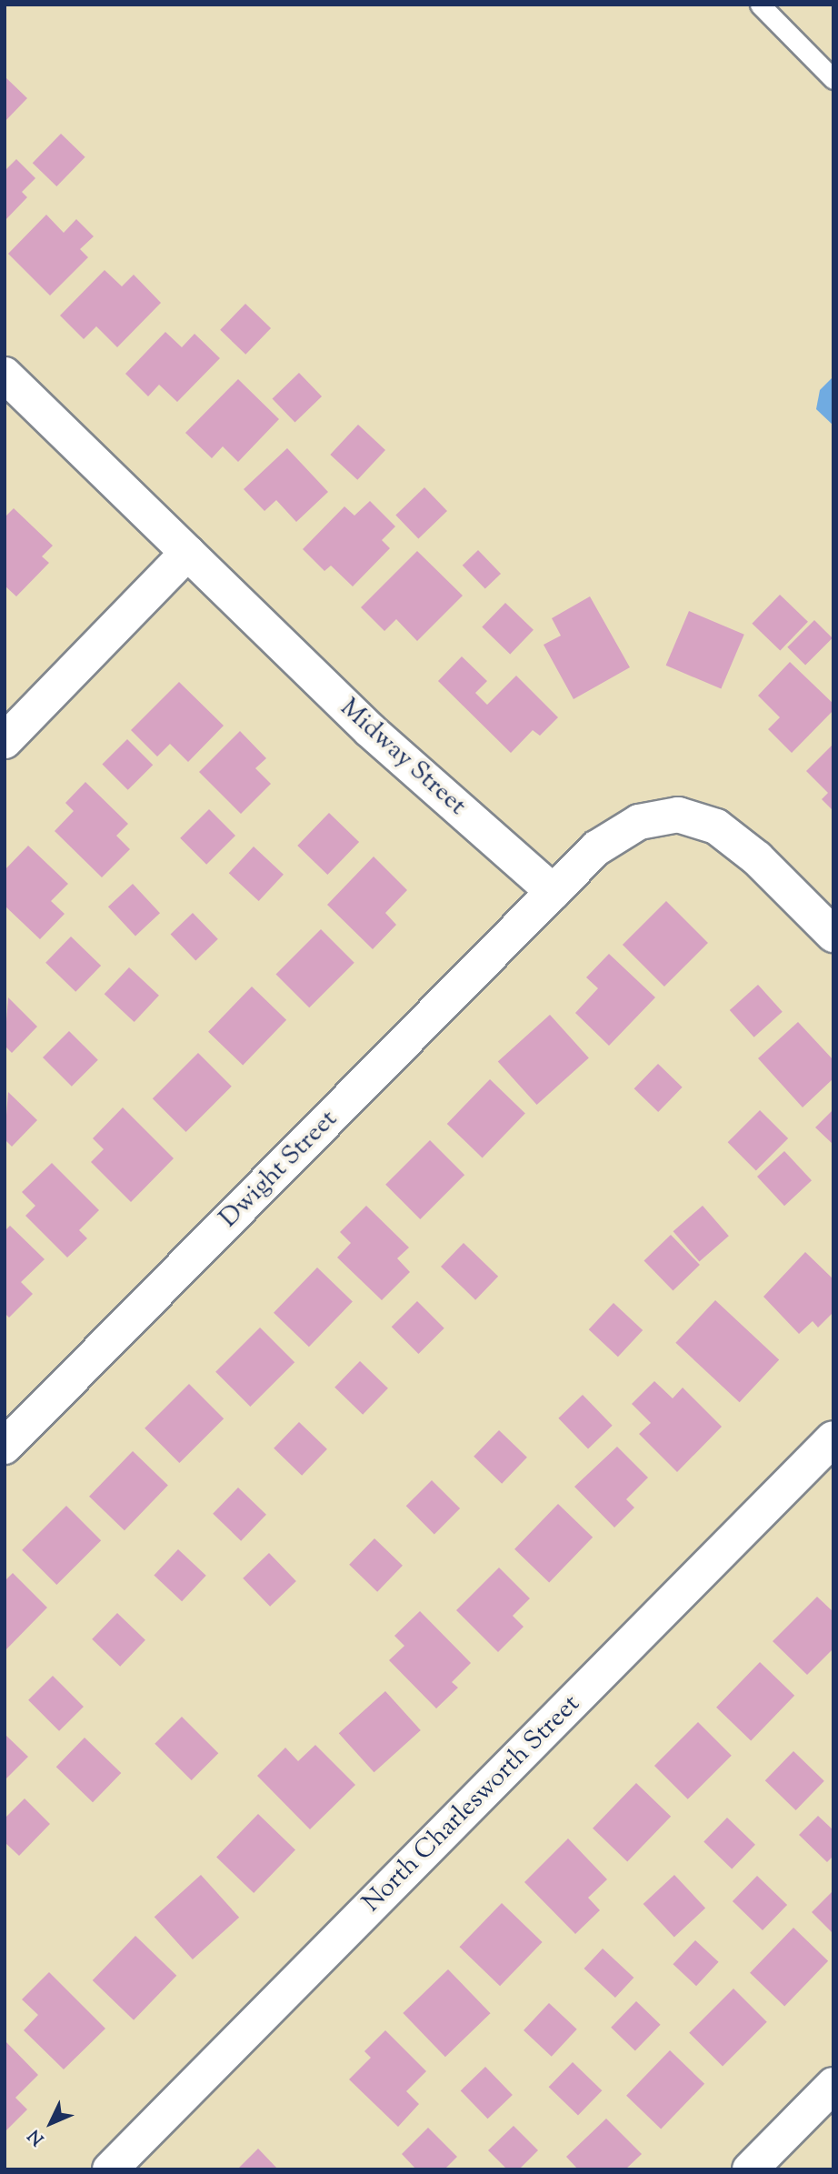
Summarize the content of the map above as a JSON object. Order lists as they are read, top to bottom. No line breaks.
{"streets":{"street":["Midway Street","Dwight Street","North Charlesworth Street"]},"crossings":[["Midway Street","Dwight Street"]],"north":"bottom left"}
